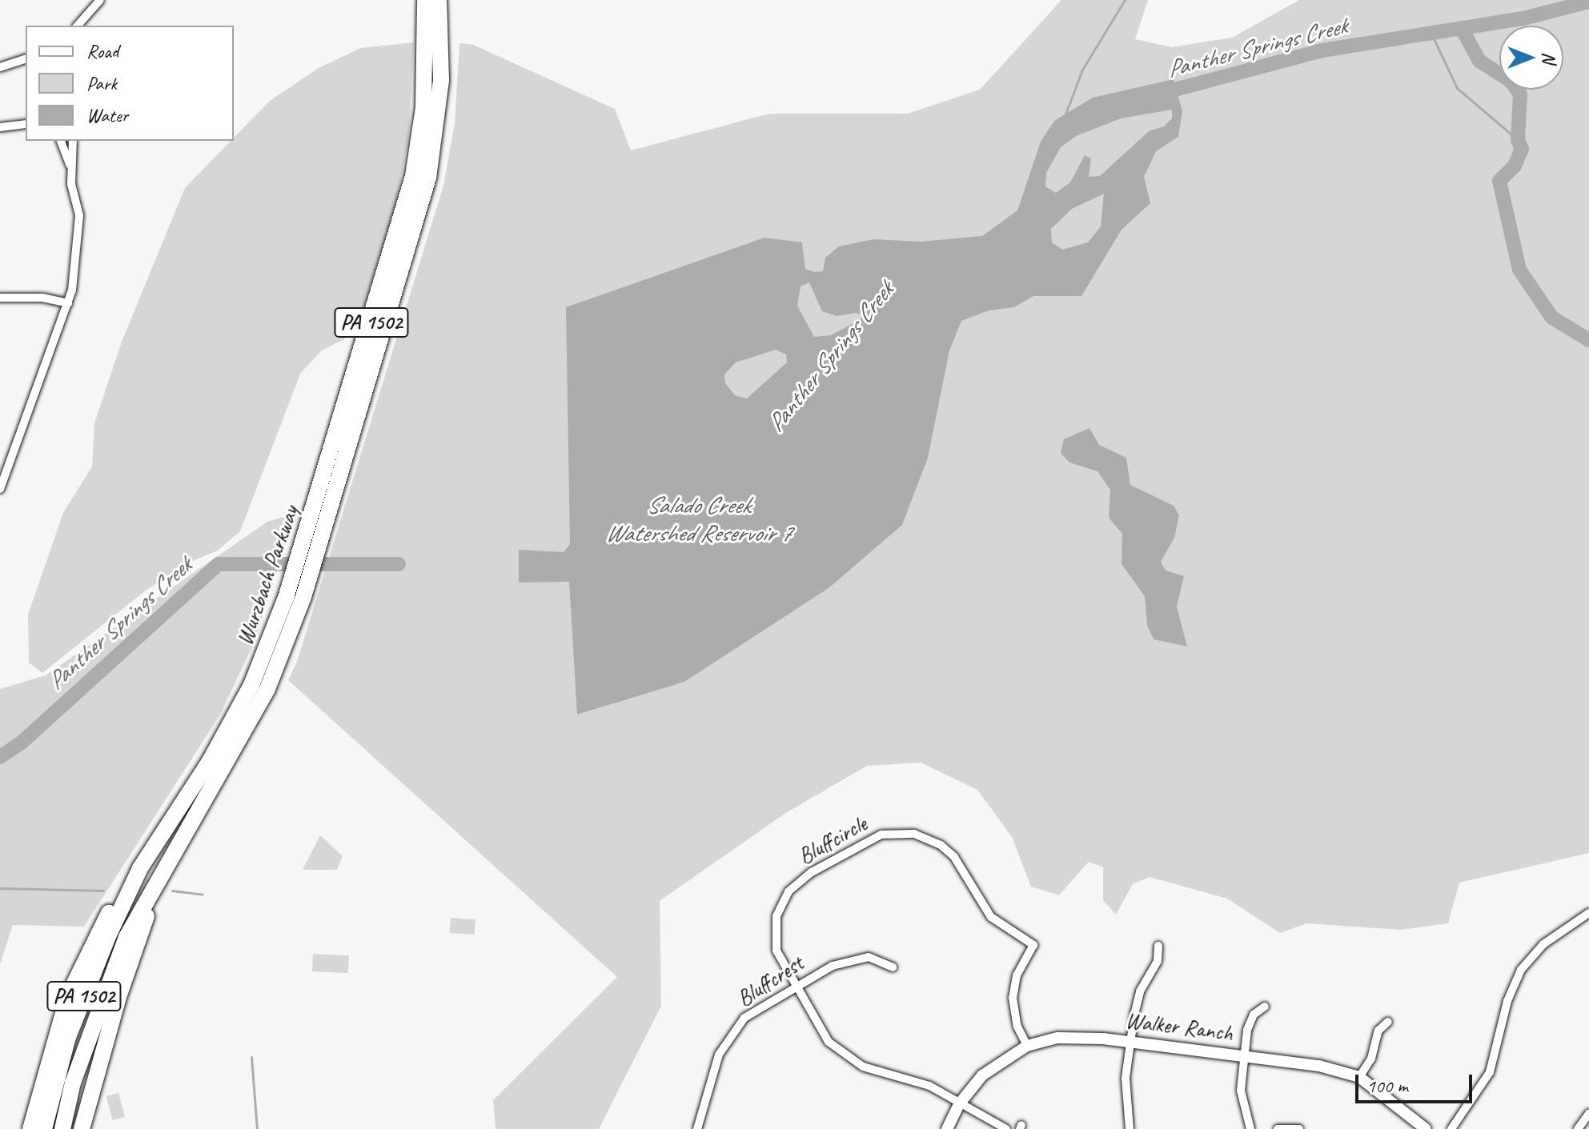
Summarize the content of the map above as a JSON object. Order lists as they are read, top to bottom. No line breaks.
{"streets":{"highway":["PA 1502","Wurzbach Parkway"],"street":["Bluffcircle","Bluffcrest","Walker Ranch"]},"crossings":[["Bluffcircle","Bluffcrest"],["Bluffcircle","Walker Ranch"]],"water":["Panther Springs Creek","Salado Creek Watershed Reservoir 7"],"legend":["Road","Park","Water"],"scale_bar":"100 m","north":"right"}
